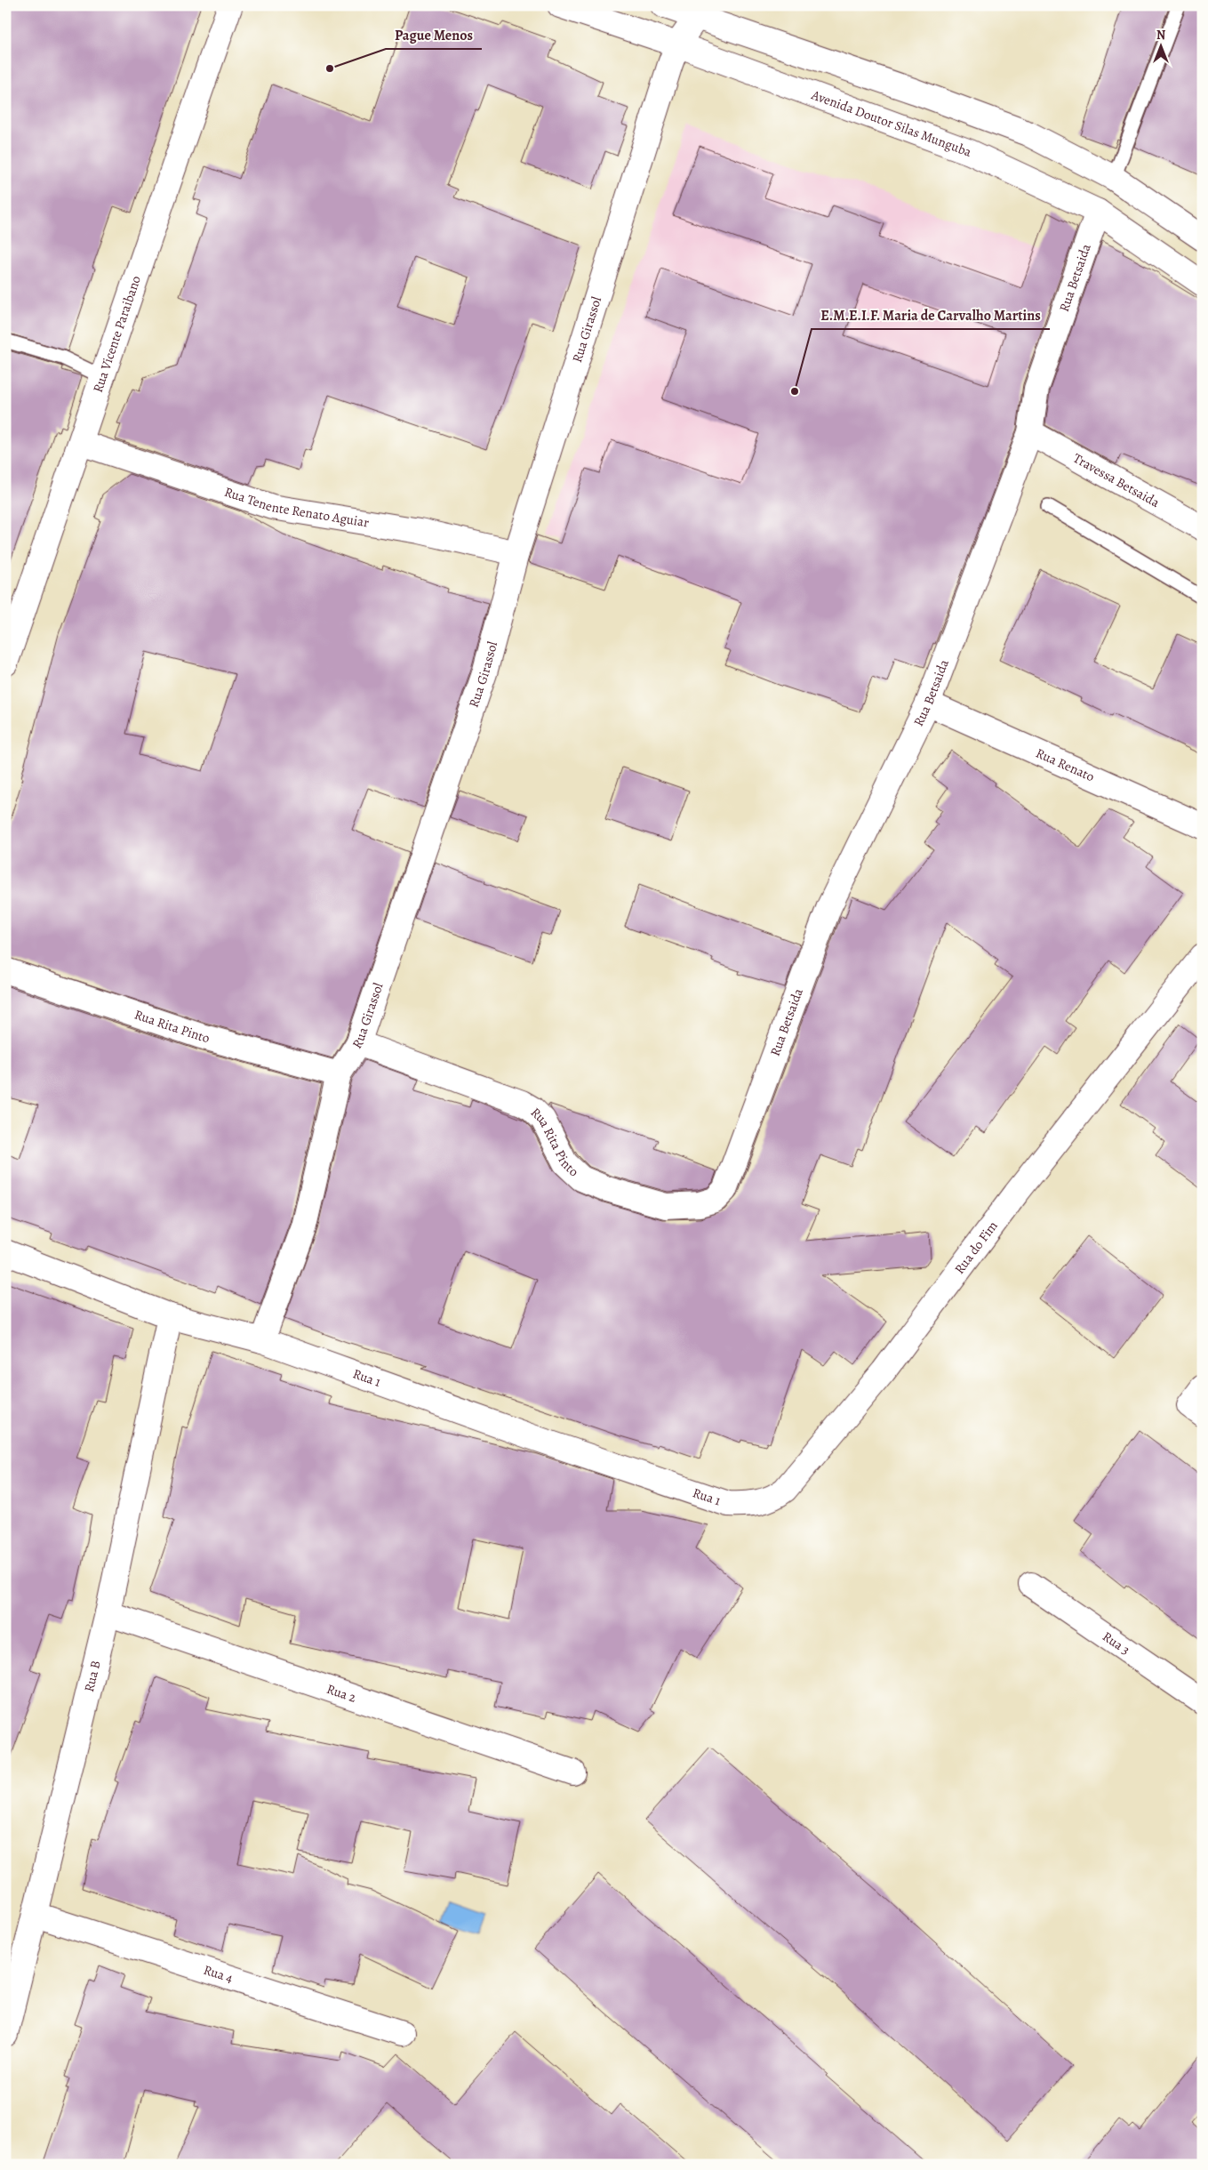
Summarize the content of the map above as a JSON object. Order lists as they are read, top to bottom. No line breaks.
{"streets":{"street":["Avenida Doutor Silas Munguba","Rua Betsaida","Rua Girassol","Rua Vicente Paraibano","Travessa Betsaida","Rua Tenente Renato Aguiar","Rua Renato","Rua Rita Pinto","Rua do Fim","Rua 1","Rua 3","Rua B","Rua 2","Rua 4"]},"crossings":[["Avenida Doutor Silas Munguba","Rua Betsaida"],["Avenida Doutor Silas Munguba","Rua Girassol"],["Rua Betsaida","Travessa Betsaida"],["Rua Betsaida","Rua Renato"],["Rua Betsaida","Rua Rita Pinto"],["Rua Girassol","Rua Tenente Renato Aguiar"],["Rua Girassol","Rua Rita Pinto"],["Rua Girassol","Rua 1"],["Rua Vicente Paraibano","Rua Tenente Renato Aguiar"],["Rua do Fim","Rua 1"],["Rua 1","Rua B"],["Rua B","Rua 2"],["Rua B","Rua 4"]],"places":["Pague Menos","E.M.E.I.F. Maria de Carvalho Martins"],"north":"top"}
